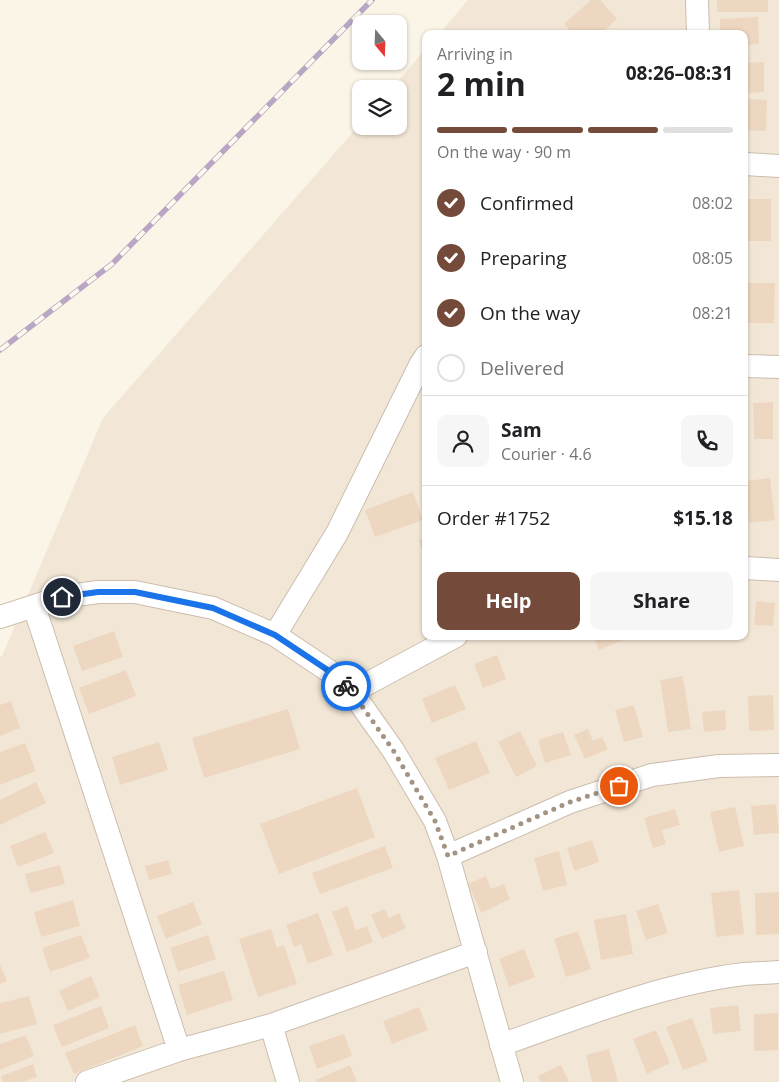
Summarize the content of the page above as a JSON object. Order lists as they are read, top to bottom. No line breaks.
{"north":"bottom","page":{"heading":["2 min","Arriving in","08:26–08:31"],"panel":["Sam","Courier · 4.6","Order #1752","$15.18"],"bar":"On the way · 90 m","list":[["Confirmed","08:02"],["Preparing","08:05"],["On the way","08:21"],"Delivered"],"buttons":["Help","Share"]}}
